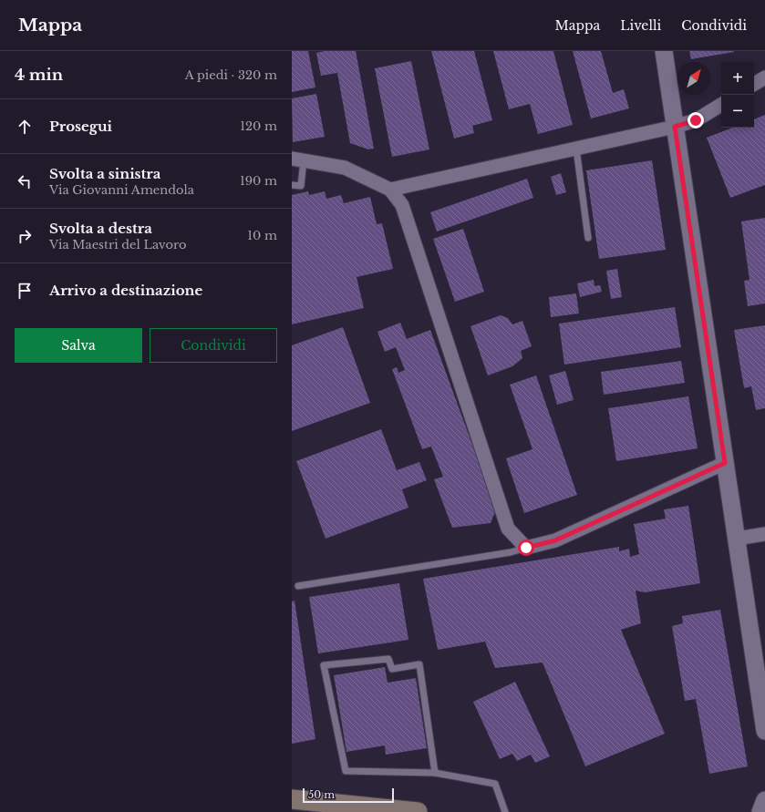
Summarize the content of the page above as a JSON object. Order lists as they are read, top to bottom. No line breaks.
{"scale_bar":"50 m","north":"top right","page":{"header":"Mappa","nav":["Mappa","Livelli","Condividi"],"heading":["4 min","A piedi · 320 m"],"map_buttons":["+","−"],"list":[["Prosegui","120 m"],["Svolta a sinistra","Via Giovanni Amendola","190 m"],["Svolta a destra","Via Maestri del Lavoro","10 m"],"Arrivo a destinazione"],"buttons":["Salva","Condividi"],"scale":"50 m"}}
